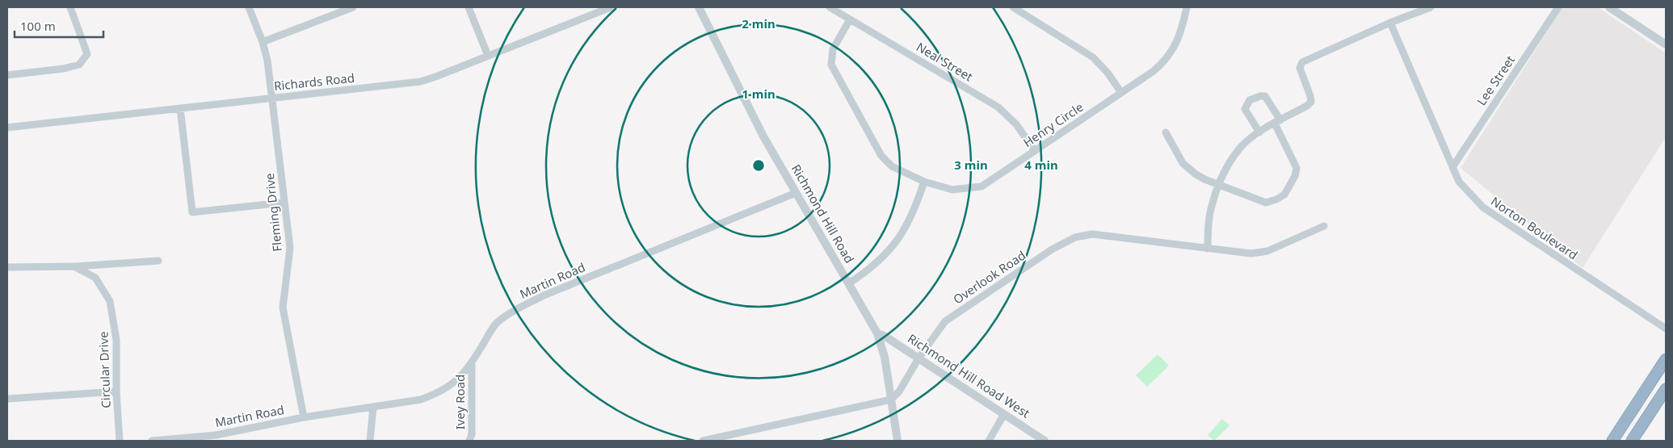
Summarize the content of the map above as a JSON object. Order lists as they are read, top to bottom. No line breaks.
{"streets":{"street":["Neal Street","Lee Street","Richards Road","Henry Circle","Fleming Drive","Richmond Hill Road","Norton Boulevard","Overlook Road","Martin Road","Circular Drive","Richmond Hill Road West","Ivey Road"]},"crossings":[["Neal Street","Henry Circle"],["Lee Street","Norton Boulevard"],["Richards Road","Fleming Drive"],["Fleming Drive","Martin Road"],["Richmond Hill Road","Overlook Road"],["Richmond Hill Road","Martin Road"],["Richmond Hill Road","Richmond Hill Road West"],["Overlook Road","Richmond Hill Road West"],["Martin Road","Ivey Road"]],"scale_bar":"100 m","rings":["2 min","1 min","3 min","4 min"]}
